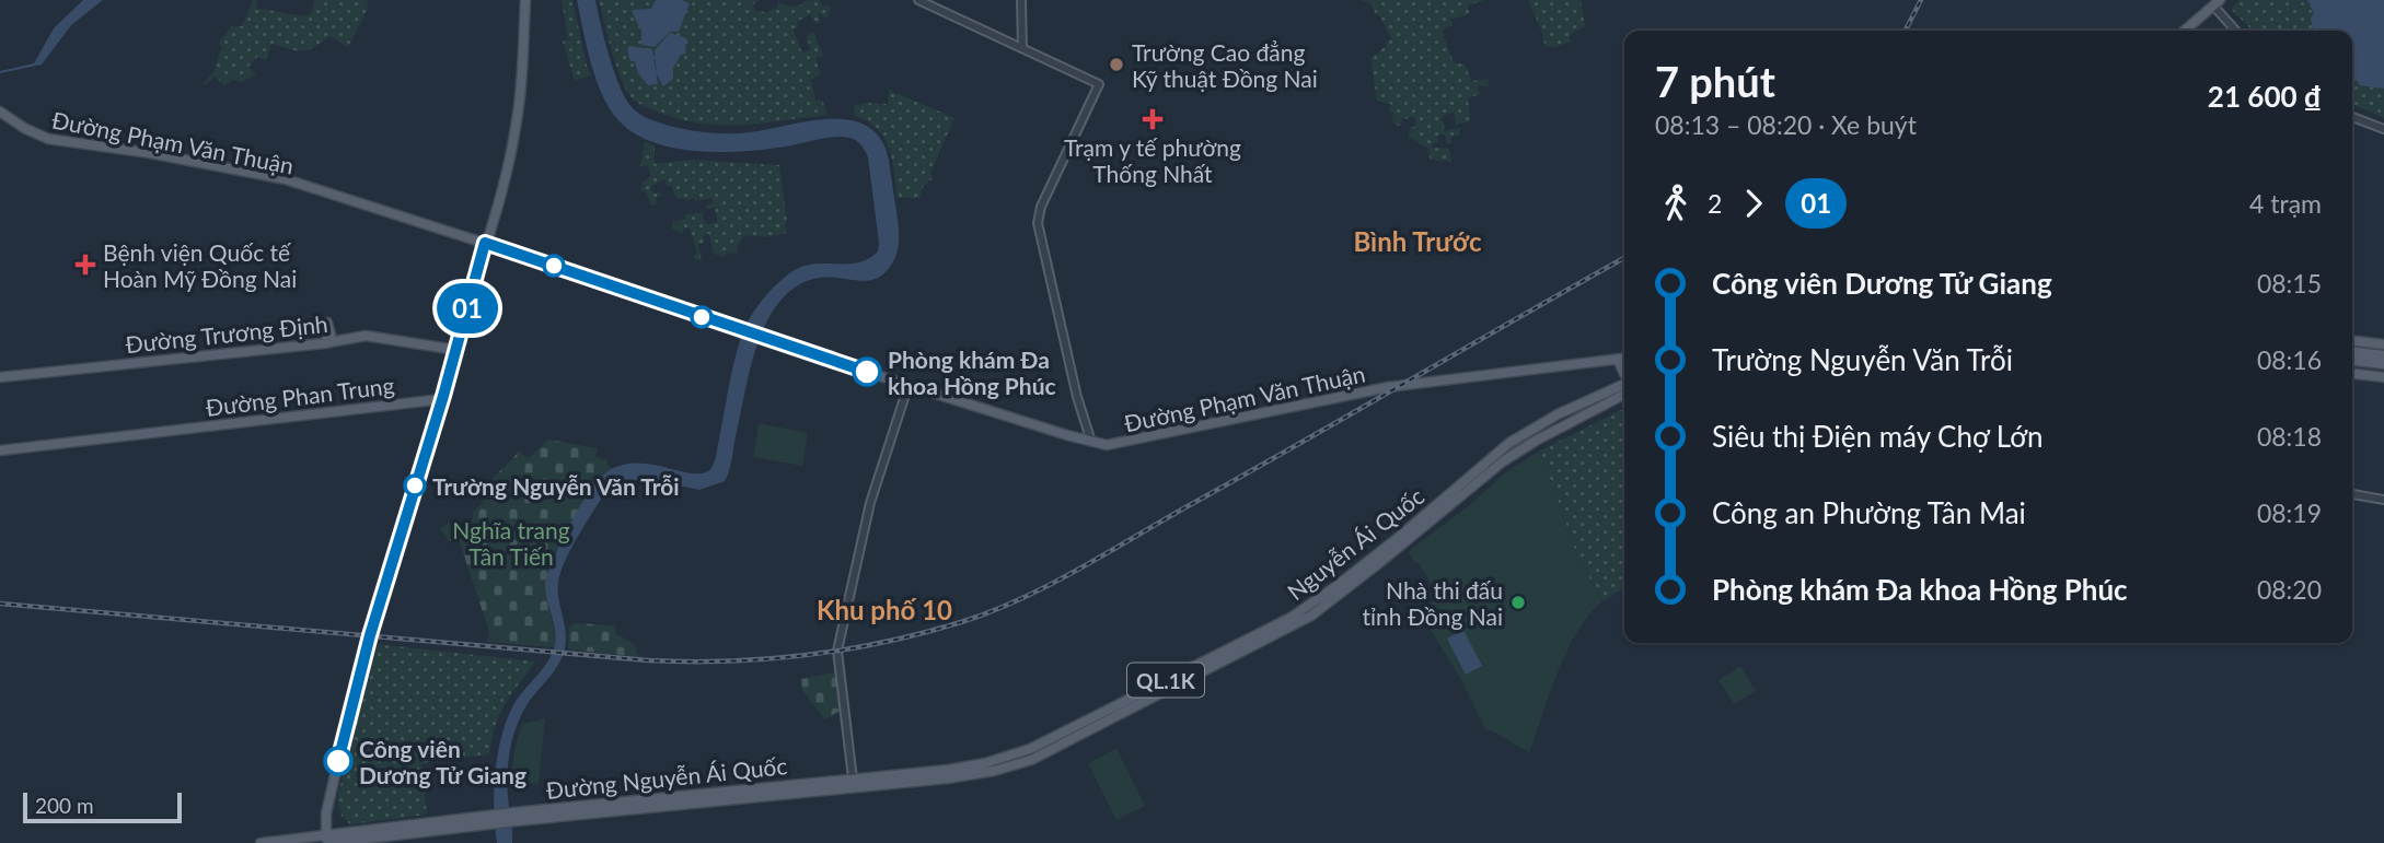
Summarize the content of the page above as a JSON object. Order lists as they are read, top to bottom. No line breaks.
{"streets":{"main road":["Đường Phạm Văn Thuận","Đường Trương Định","Đường Phan Trung","Nguyễn Ái Quốc","QL.1K","Đường Nguyễn Ái Quốc"]},"crossings":[["Nguyễn Ái Quốc","Đường Nguyễn Ái Quốc"]],"districts":["Bình Trước","Khu phố 10"],"parks":["Nghĩa trang Tân Tiến"],"places":{"other":["Trường Cao đẳng Kỹ thuật Đồng Nai","Phòng khám Đa khoa Hồng Phúc","Trường Nguyễn Văn Trỗi","Nhà thi đấu tỉnh Đồng Nai","Công viên Dương Tử Giang"],"health":["Trạm y tế phường Thống Nhất","Bệnh viện Quốc tế Hoàn Mỹ Đồng Nai"]},"lines":["bus line 01"],"scale_bar":"200 m","page":{"on_map":"01","heading":["7 phút","08:13 – 08:20 · Xe buýt","21 600 ₫"],"legs":["2","01","4 trạm"],"list":[{"name":"Công viên Dương Tử Giang","value":"08:15"},{"name":"Trường Nguyễn Văn Trỗi","value":"08:16"},{"name":"Siêu thị Điện máy Chợ Lớn","value":"08:18"},{"name":"Công an Phường Tân Mai","value":"08:19"},{"name":"Phòng khám Đa khoa Hồng Phúc","value":"08:20"}],"scale":"200 m"}}
